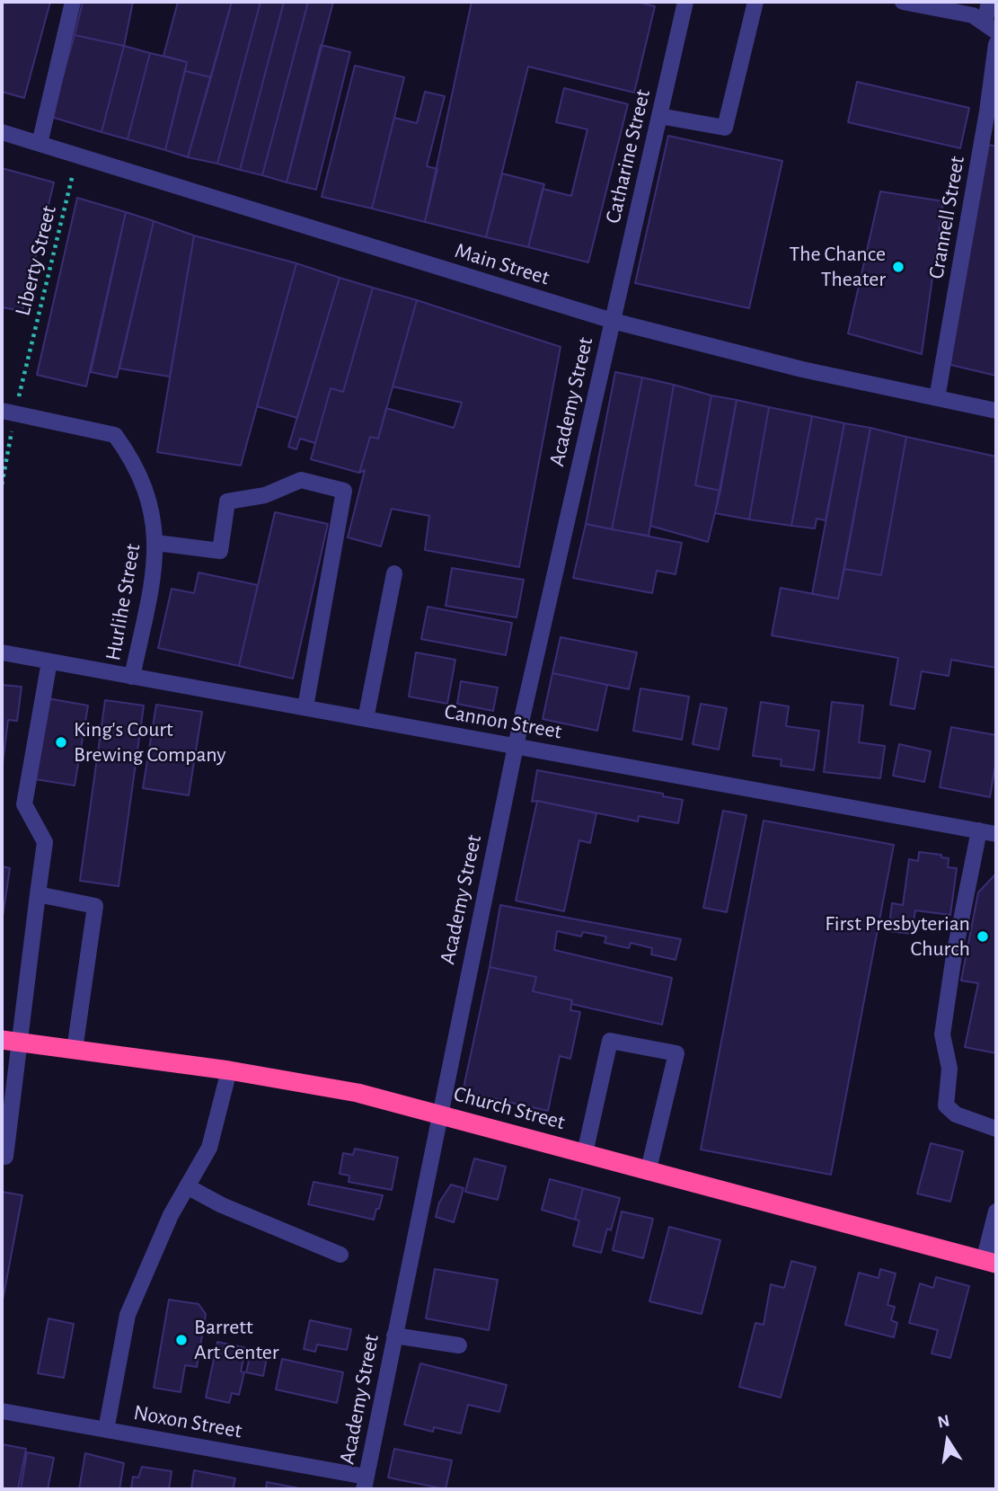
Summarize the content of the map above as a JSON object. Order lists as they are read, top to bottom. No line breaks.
{"streets":{"highway":["Church Street"],"street":["Catharine Street","Crannell Street","Main Street","Academy Street","Hurlihe Street","Cannon Street","Noxon Street"],"path":["Liberty Street"]},"crossings":[["Catharine Street","Main Street"],["Catharine Street","Academy Street"],["Crannell Street","Main Street"],["Liberty Street","Main Street"],["Liberty Street","Hurlihe Street"],["Main Street","Academy Street"],["Academy Street","Cannon Street"],["Academy Street","Church Street"],["Academy Street","Noxon Street"],["Hurlihe Street","Cannon Street"]],"places":["The Chance Theater","King's Court Brewing Company","First Presbyterian Church","Barrett Art Center"],"north":"top"}
